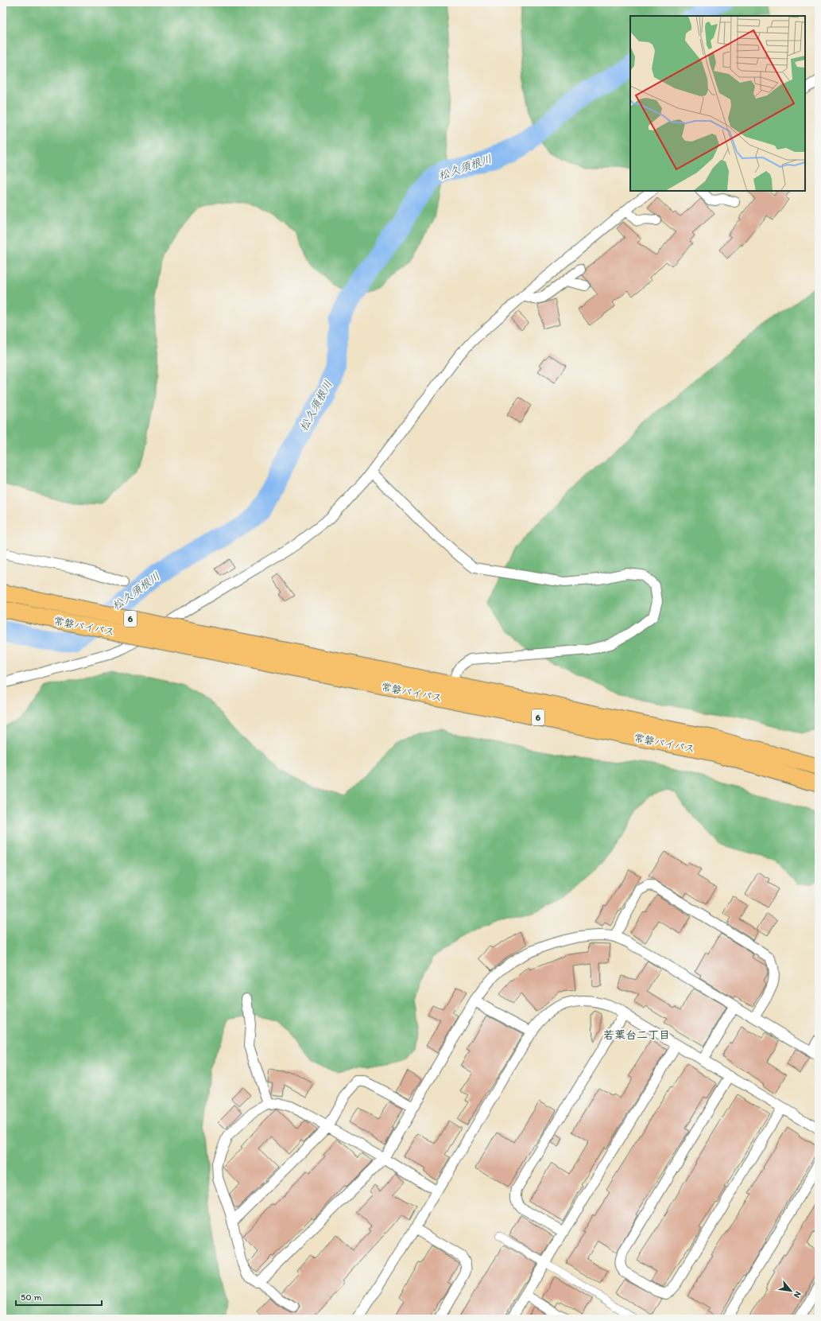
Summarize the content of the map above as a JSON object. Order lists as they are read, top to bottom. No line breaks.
{"streets":{"highway":["6","常磐バイパス"]},"districts":["若葉台二丁目"],"water":["松久須根川"],"scale_bar":"50 m","north":"bottom right"}
